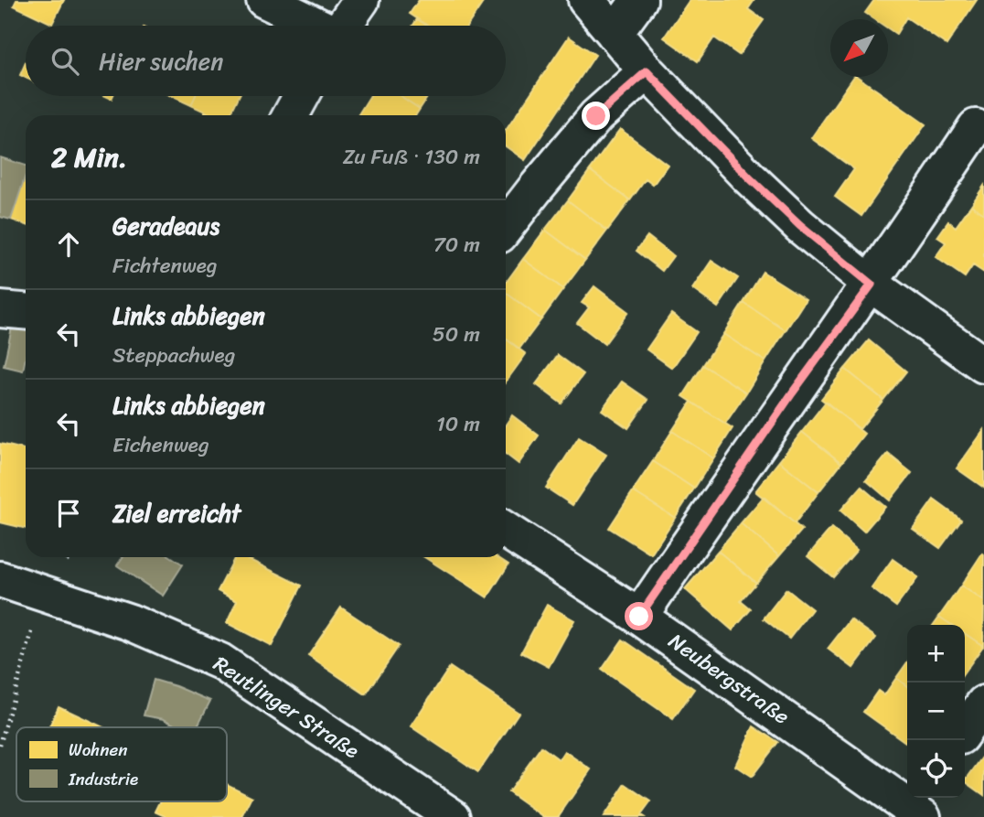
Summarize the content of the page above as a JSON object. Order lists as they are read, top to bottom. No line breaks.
{"streets":{"street":["Neubergstraße","Reutlinger Straße"]},"legend":["Wohnen","Industrie"],"north":"bottom left","page":{"search":"Hier suchen","heading":["2 Min.","Zu Fuß · 130 m"],"list":[["Geradeaus","Fichtenweg","70 m"],["Links abbiegen","Steppachweg","50 m"],["Links abbiegen","Eichenweg","10 m"],"Ziel erreicht"],"map_buttons":["+","−"]}}
